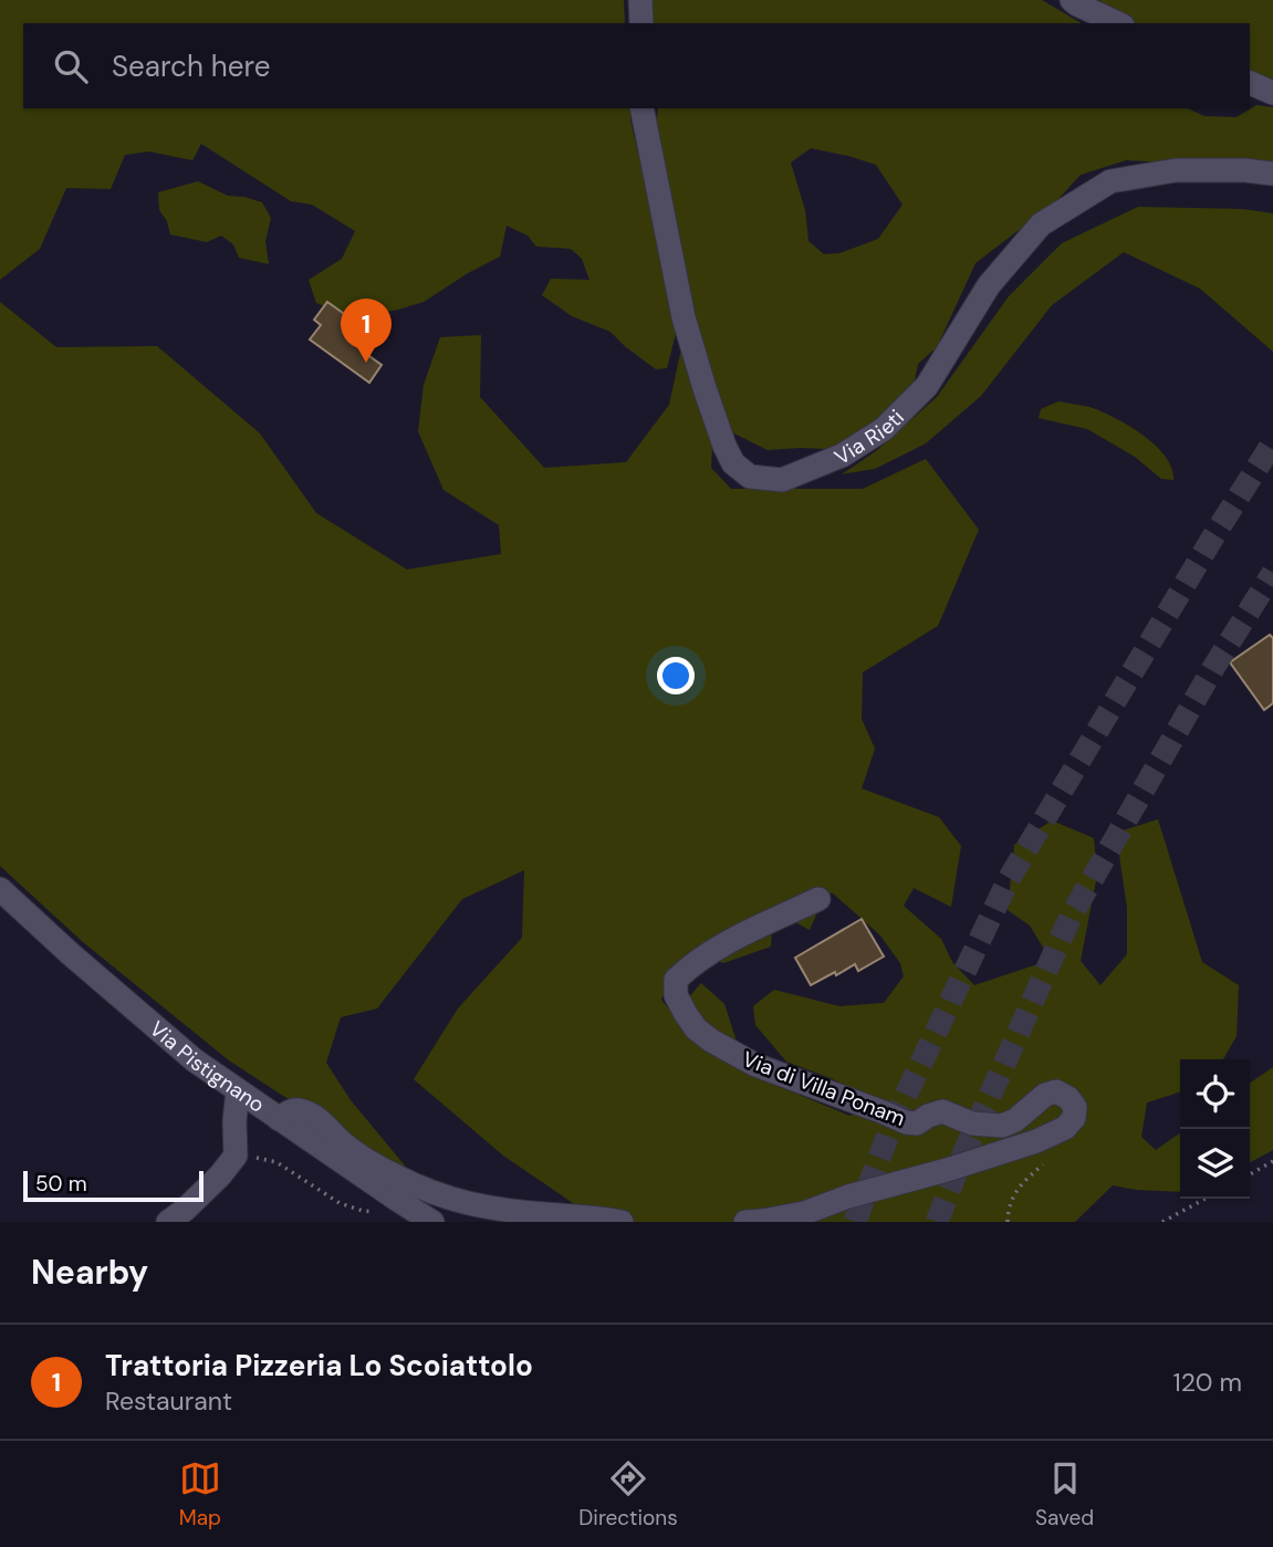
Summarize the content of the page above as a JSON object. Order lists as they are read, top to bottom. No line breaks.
{"streets":{"street":["Via Rieti","Via Pistignano","Via di Villa Ponam"]},"scale_bar":"50 m","page":{"search":"Search here","pins":"1","scale":"50 m","heading":"Nearby","list":[{"mark":"1","name":"Trattoria Pizzeria Lo Scoiattolo","note":"Restaurant","value":"120 m"}],"nav":["Map","Directions","Saved"]}}
